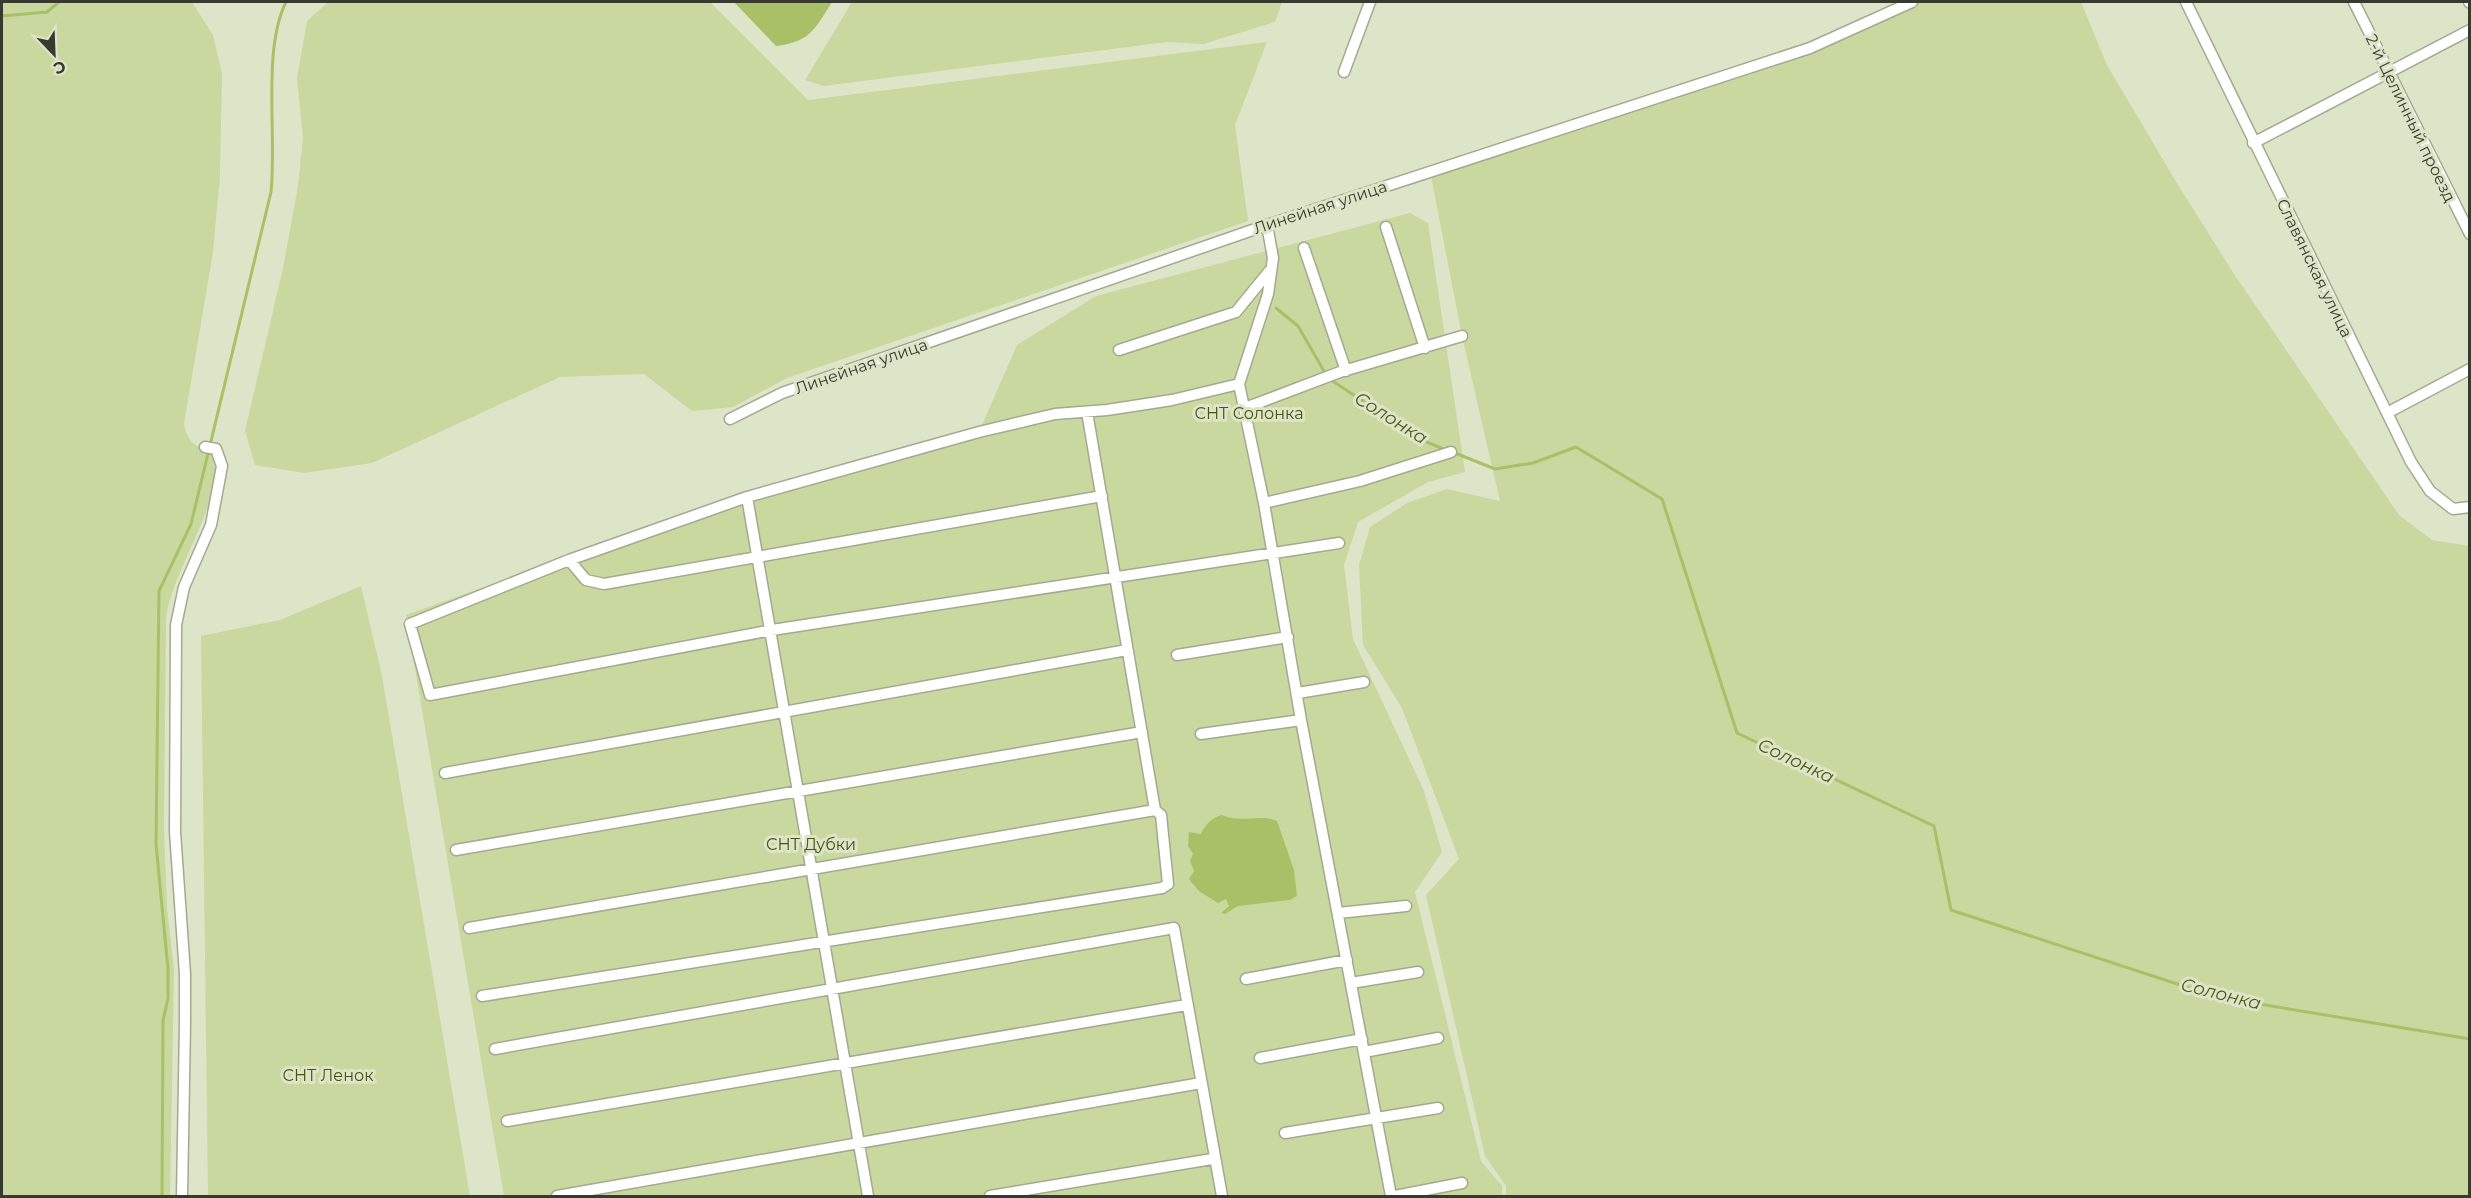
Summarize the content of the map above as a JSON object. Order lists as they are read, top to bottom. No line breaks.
{"streets":{"street":["2-й Целинный проезд","Линейная улица","Славянская улица"]},"water":["Солонка"],"parks":["СНТ Солонка","СНТ Дубки","СНТ Ленок"],"north":"bottom right"}
